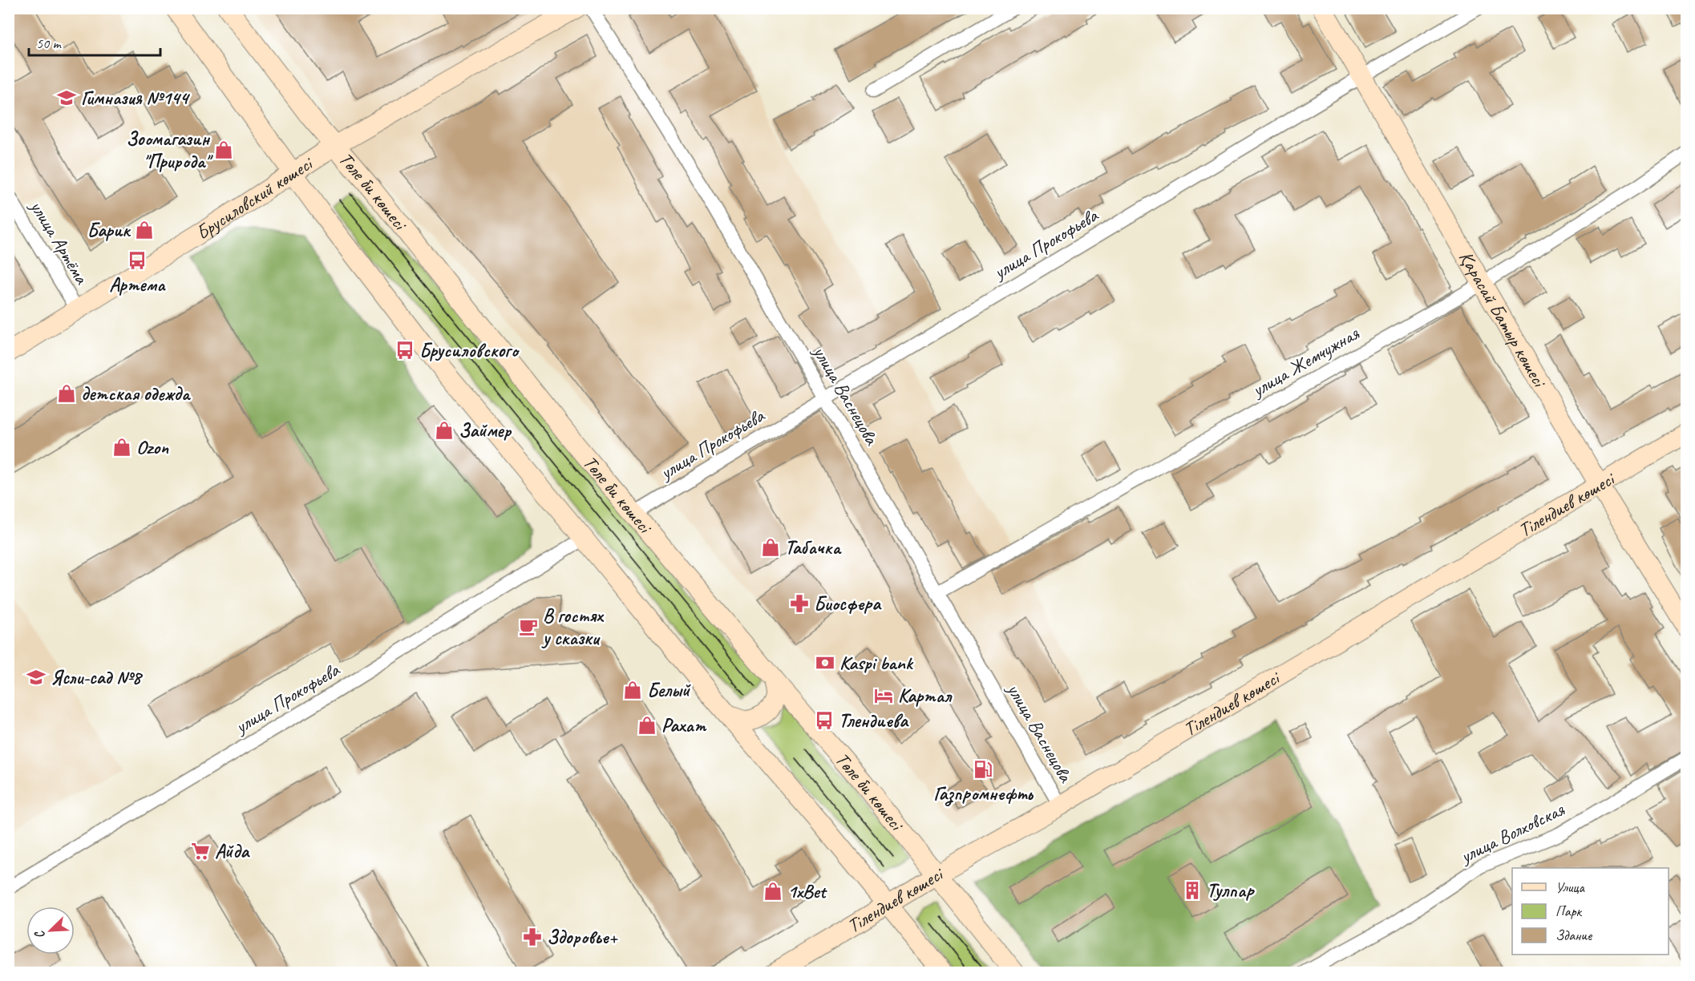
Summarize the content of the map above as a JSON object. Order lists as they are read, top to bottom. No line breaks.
{"streets":{"main road":["Төле би көшесі","Брусиловский көшесі","Қарасай Батыр көшесі","Тілендиев көшесі"],"street":["улица Артёма","улица Прокофьева","улица Жемчужная","улица Васнецова","улица Волховская"]},"crossings":[["Төле би көшесі","Брусиловский көшесі"],["Төле би көшесі","улица Прокофьева"],["Төле би көшесі","Тілендиев көшесі"],["Брусиловский көшесі","улица Артёма"],["улица Прокофьева","Қарасай Батыр көшесі"],["улица Прокофьева","улица Васнецова"],["Қарасай Батыр көшесі","улица Жемчужная"],["Қарасай Батыр көшесі","Тілендиев көшесі"],["улица Жемчужная","улица Васнецова"],["улица Васнецова","Тілендиев көшесі"]],"places":{"school or university":["Гимназия №144","Ясли-сад №8"],"shop":["Зоомагазин \"Природа\"","Барик","детская одежда","Займер","Ozon","Табачка","Белый","Рахат","1xBet"],"bus stop":["Артема","Брусиловского","Тлендиева"],"pharmacy":["Биосфера","Здоровье+"],"cafe":["В гостях у сказки"],"bank":["Kaspi bank"],"hotel":["Картал"],"fuel station":["Газпромнефть"],"supermarket":["Айда"],"building":["Тулпар"]},"legend":["Улица","Парк","Здание"],"scale_bar":"50 m","north":"bottom left"}
